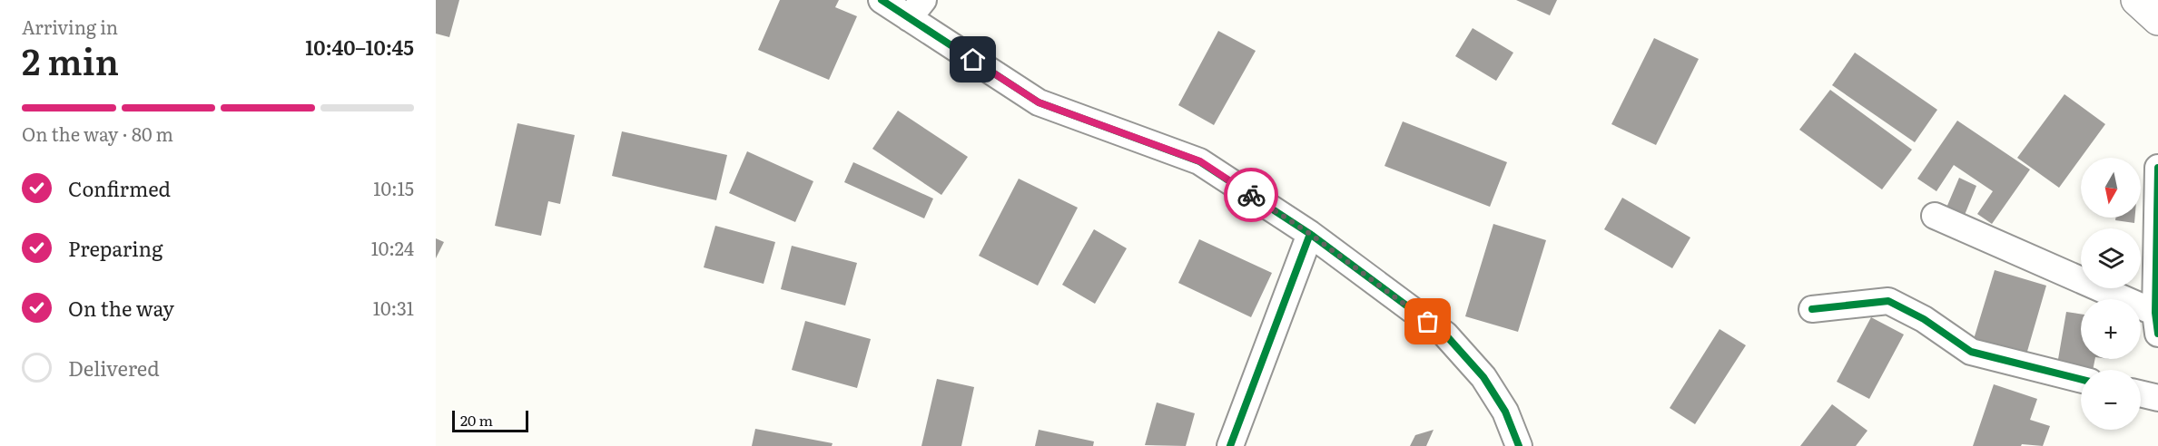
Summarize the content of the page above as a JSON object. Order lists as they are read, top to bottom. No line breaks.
{"scale_bar":"20 m","north":"bottom","page":{"heading":["2 min","Arriving in","10:40–10:45"],"bar":"On the way · 80 m","list":[["Confirmed","10:15"],["Preparing","10:24"],["On the way","10:31"],"Delivered"],"map_buttons":["+","−"],"scale":"20 m"}}
